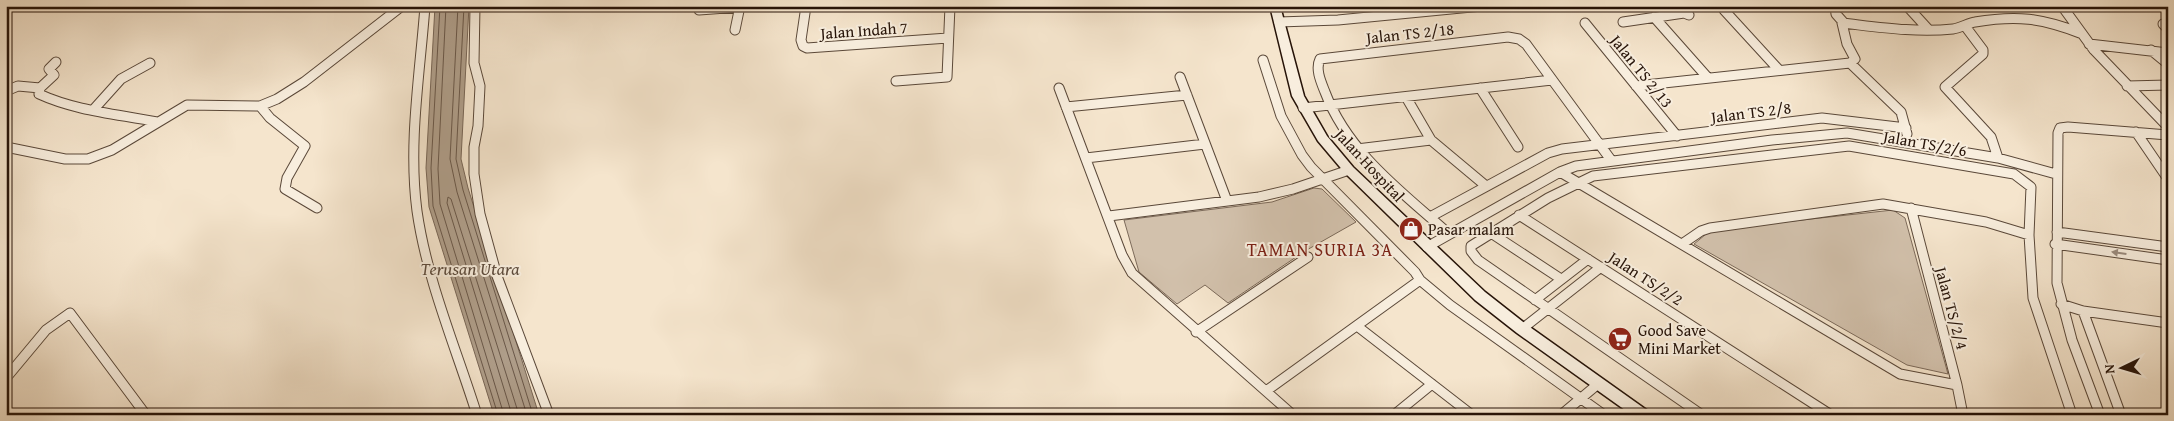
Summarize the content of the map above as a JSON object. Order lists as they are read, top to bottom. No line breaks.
{"streets":{"street":["Jalan Indah 7","Jalan TS 2/18","Jalan TS 2/13","Jalan TS 2/8","Jalan TS/2/6","Jalan Hospital","Jalan TS/2/2","Jalan TS/2/4"]},"crossings":[["Jalan TS 2/18","Jalan TS 2/8"],["Jalan TS 2/13","Jalan TS 2/8"],["Jalan TS/2/6","Jalan TS/2/2"]],"districts":["TAMAN SURIA 3A"],"water":["Terusan Utara"],"places":{"shop":["Pasar malam"],"supermarket":["Good Save Mini Market"]},"north":"left"}
